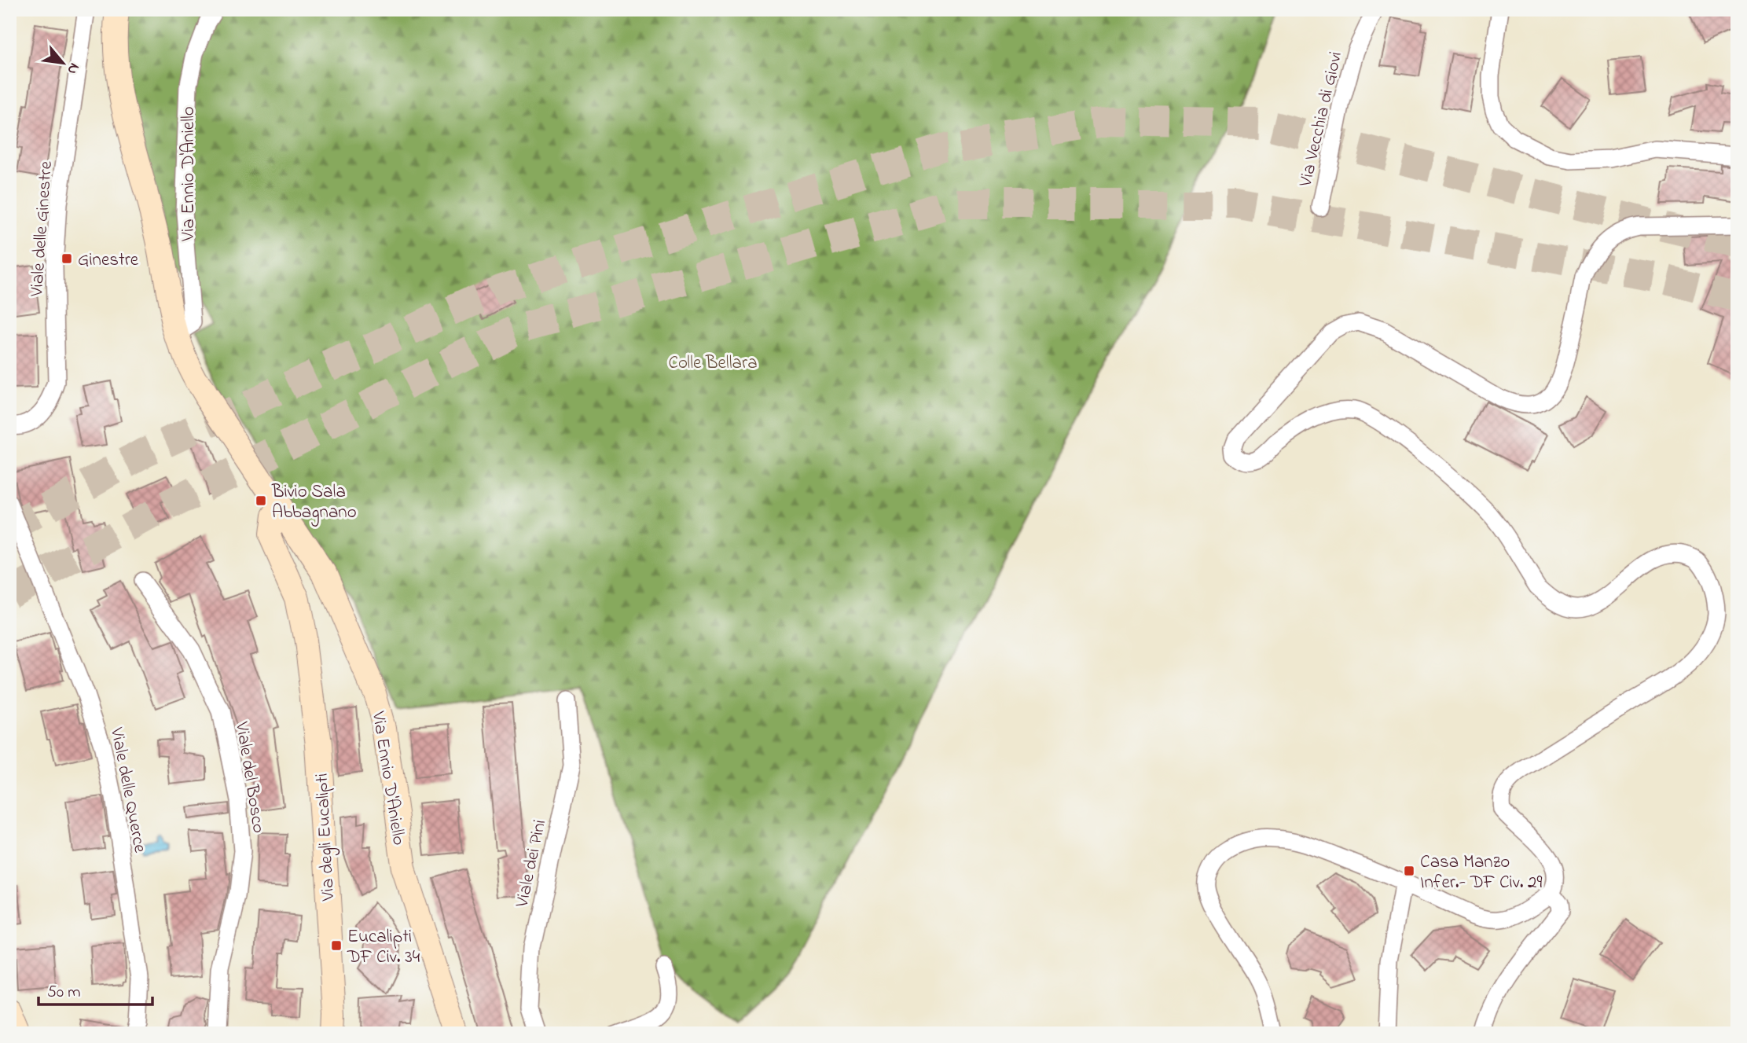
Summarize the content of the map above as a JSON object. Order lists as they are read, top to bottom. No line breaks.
{"streets":{"street":["Via Vecchia di Giovi","Via Ennio D'Aniello","Viale delle Ginestre","Viale del Bosco","Viale delle Querce","Via degli Eucalipti","Viale dei Pini"]},"crossings":[["Via Ennio D'Aniello","Via degli Eucalipti"]],"parks":["Colle Bellara"],"places":{"transit":["Ginestre","Bivio Sala Abbagnano","Casa Manzo Infer.- DF Civ. 29","Eucalipti DF Civ. 34"]},"scale_bar":"50 m","north":"bottom right"}
